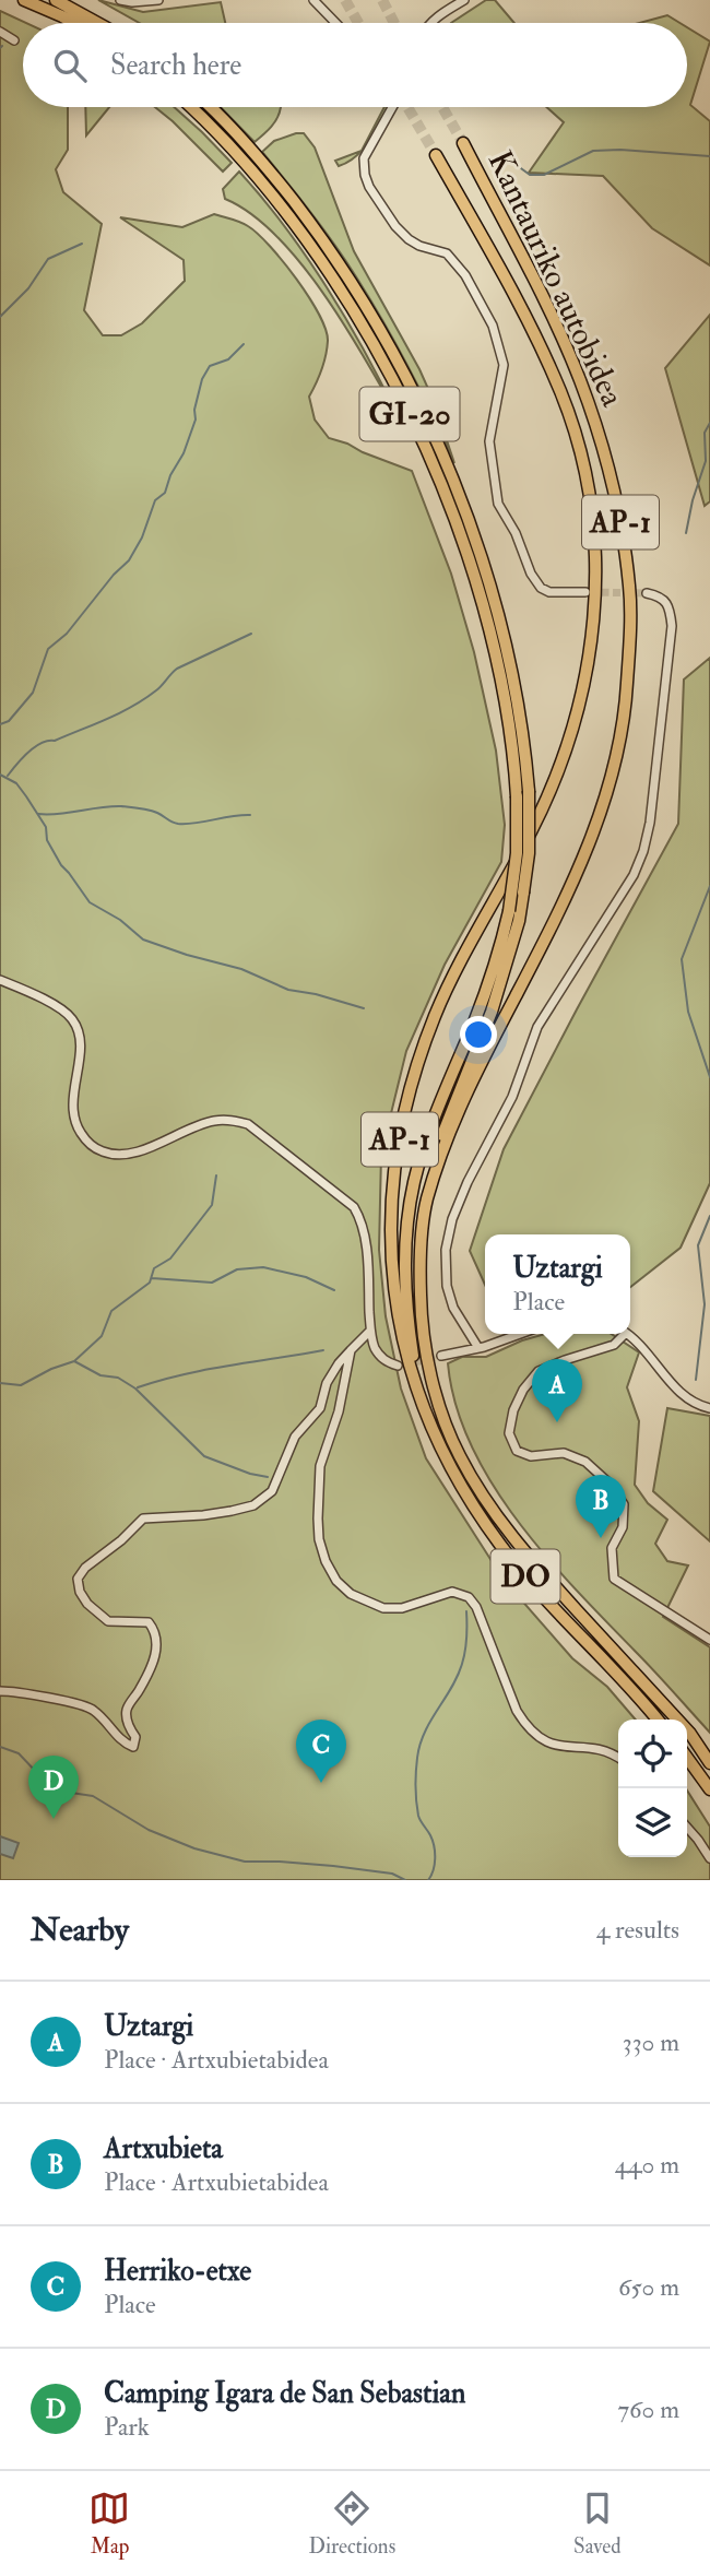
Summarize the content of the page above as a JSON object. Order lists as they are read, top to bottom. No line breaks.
{"streets":{"highway":["Kantauriko autobidea","GI-20","AP-1","DO"]},"crossings":[["Kantauriko autobidea","GI-20"],["Kantauriko autobidea","DO"],["GI-20","DO"]],"page":{"search":"Search here","popup":["Uztargi","Place"],"pins":["A","B","C","D"],"heading":["Nearby","4 results"],"list":[{"mark":"A","name":"Uztargi","note":"Place · Artxubietabidea","value":"330 m"},{"mark":"B","name":"Artxubieta","note":"Place · Artxubietabidea","value":"440 m"},{"mark":"C","name":"Herriko-etxe","note":"Place","value":"650 m"},{"mark":"D","name":"Camping Igara de San Sebastian","note":"Park","value":"760 m"}],"nav":["Map","Directions","Saved"]}}
